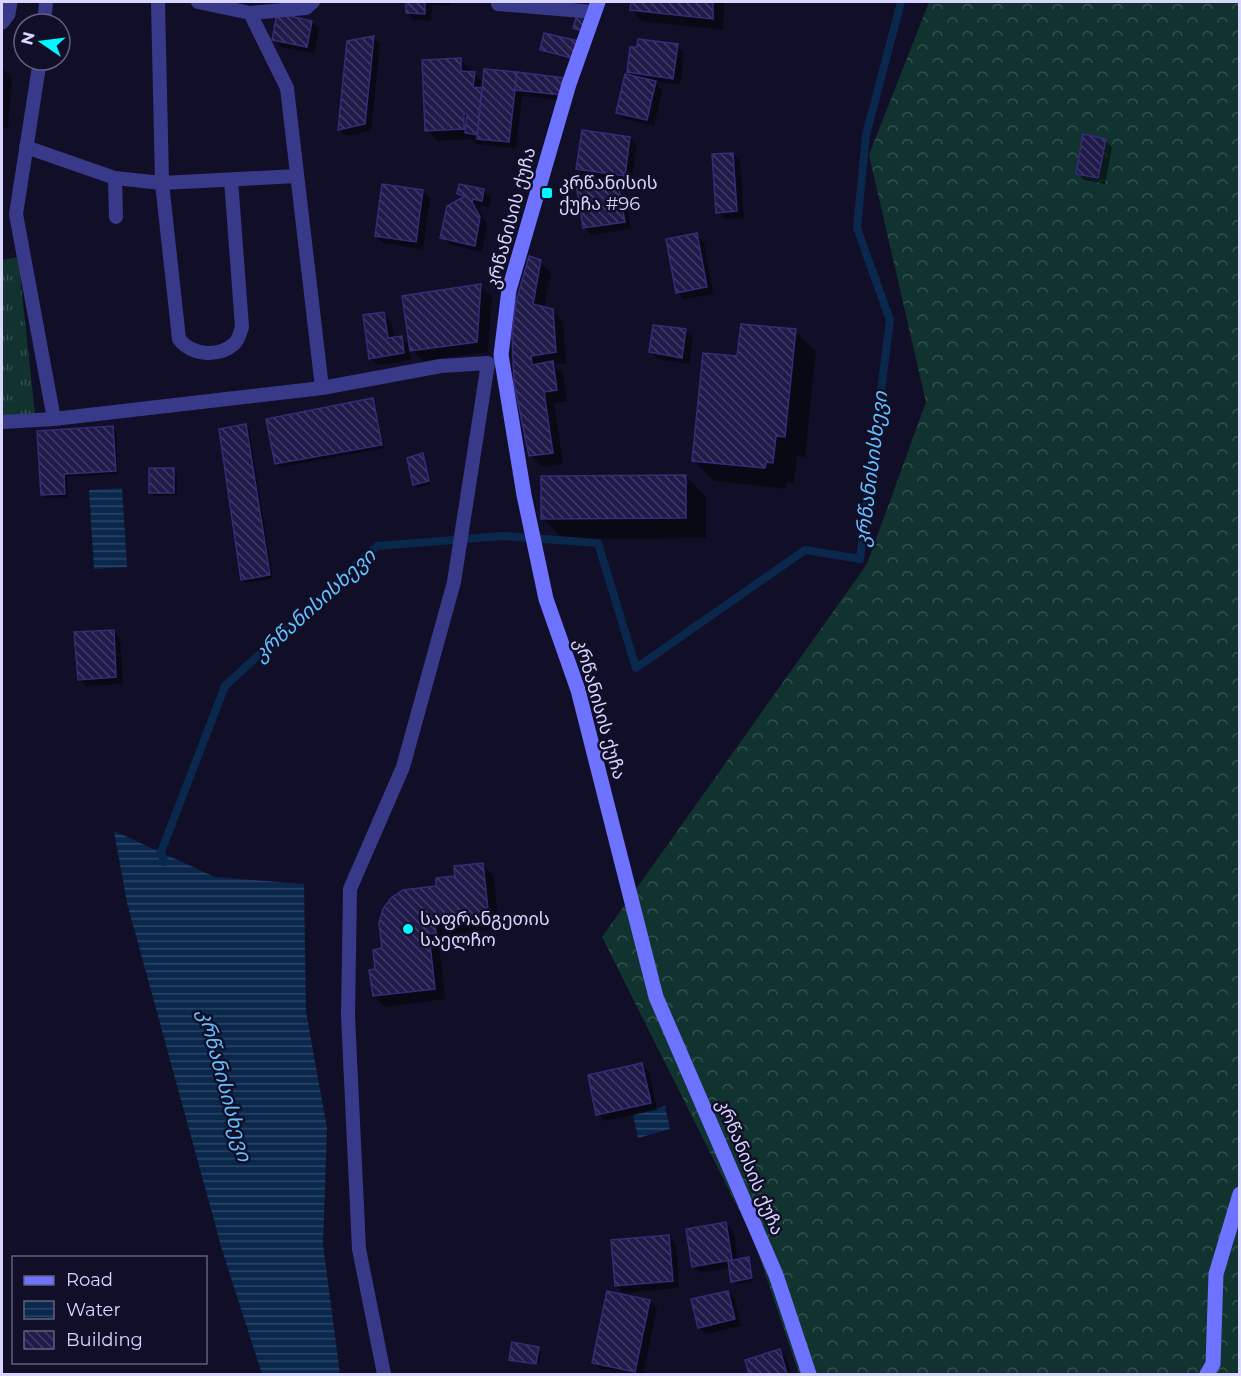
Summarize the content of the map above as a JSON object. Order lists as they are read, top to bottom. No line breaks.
{"streets":{"street":["კრწანისის ქუჩა"]},"water":["კრწანისისხევი"],"places":{"transit":["კრწანისის ქუჩა #96"],"other":["საფრანგეთის საელჩო"]},"legend":["Road","Water","Building"],"north":"left"}
